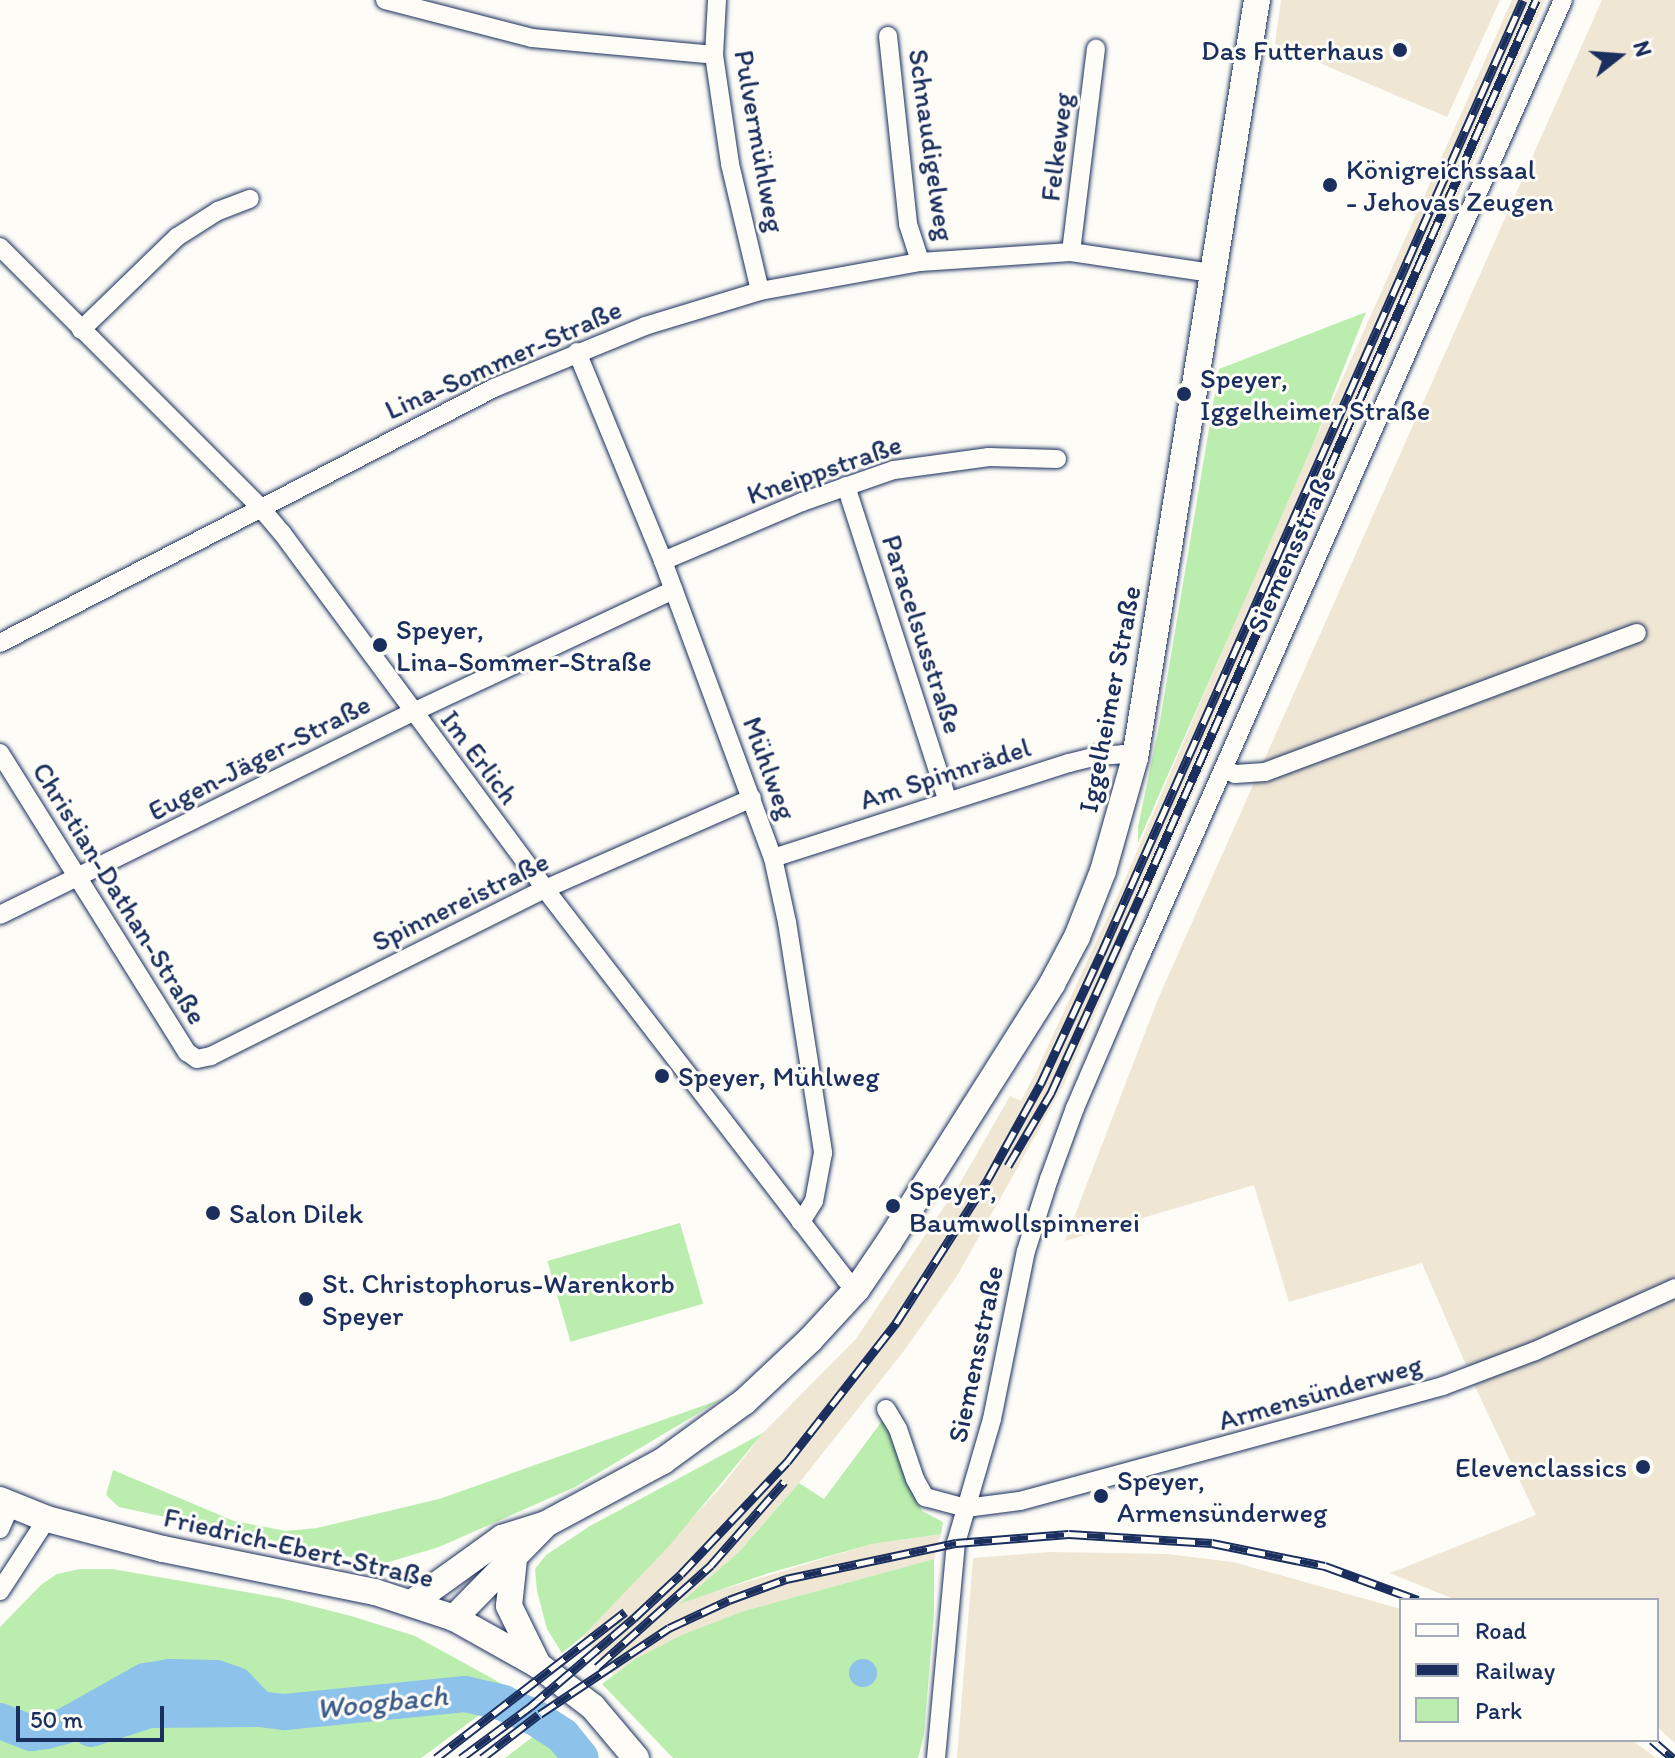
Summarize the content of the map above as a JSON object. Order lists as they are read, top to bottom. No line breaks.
{"streets":{"main road":["Iggelheimer Straße","Friedrich-Ebert-Straße"],"street":["Pulvermühlweg","Schnaudigelweg","Felkeweg","Lina-Sommer-Straße","Kneippstraße","Siemensstraße","Paracelsusstraße","Eugen-Jäger-Straße","Im Erlich","Mühlweg","Am Spinnrädel","Christian-Dathan-Straße","Spinnereistraße","Armensünderweg"]},"crossings":[["Pulvermühlweg","Lina-Sommer-Straße"],["Schnaudigelweg","Lina-Sommer-Straße"],["Felkeweg","Lina-Sommer-Straße"],["Lina-Sommer-Straße","Iggelheimer Straße"],["Lina-Sommer-Straße","Im Erlich"],["Lina-Sommer-Straße","Mühlweg"],["Kneippstraße","Paracelsusstraße"],["Kneippstraße","Mühlweg"],["Siemensstraße","Armensünderweg"],["Paracelsusstraße","Am Spinnrädel"],["Iggelheimer Straße","Im Erlich"],["Iggelheimer Straße","Am Spinnrädel"],["Iggelheimer Straße","Friedrich-Ebert-Straße"],["Eugen-Jäger-Straße","Im Erlich"],["Eugen-Jäger-Straße","Mühlweg"],["Eugen-Jäger-Straße","Christian-Dathan-Straße"],["Im Erlich","Mühlweg"],["Im Erlich","Spinnereistraße"],["Mühlweg","Am Spinnrädel"],["Mühlweg","Spinnereistraße"],["Christian-Dathan-Straße","Spinnereistraße"]],"water":["Woogbach"],"places":["Das Futterhaus","Königreichssaal - Jehovas Zeugen","Speyer, Iggelheimer Straße","Speyer, Lina-Sommer-Straße","Speyer, Mühlweg","Speyer, Baumwollspinnerei","Salon Dilek","St. Christophorus-Warenkorb Speyer","Elevenclassics","Speyer, Armensünderweg"],"legend":["Road","Railway","Park"],"scale_bar":"50 m","north":"right"}
